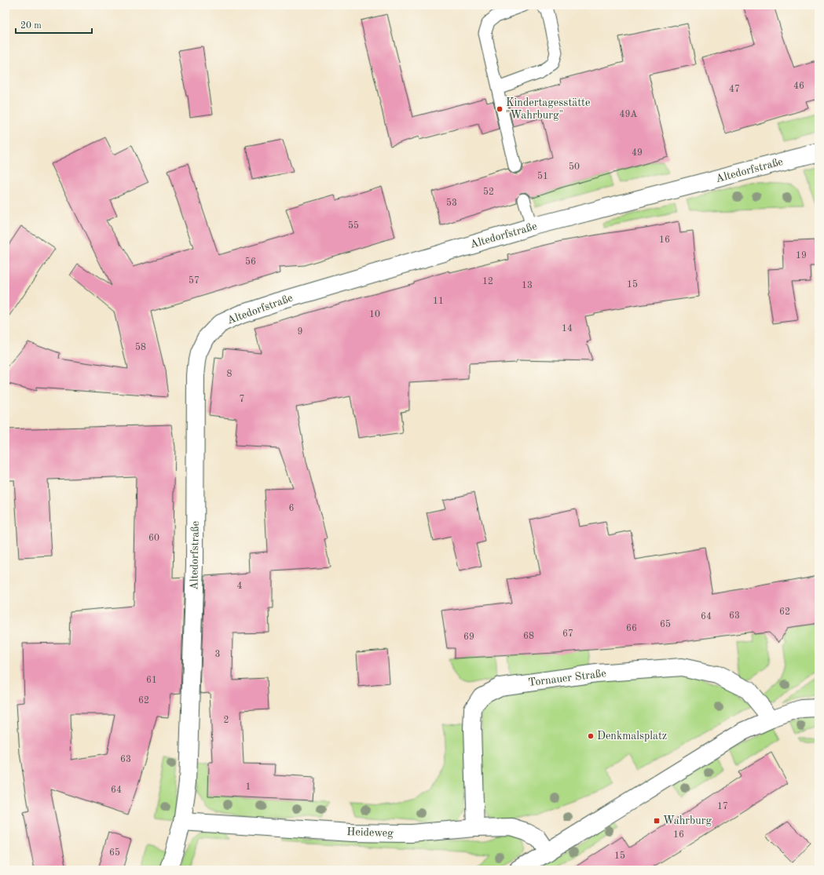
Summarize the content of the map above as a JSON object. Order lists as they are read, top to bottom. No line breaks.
{"streets":{"street":["Altedorfstraße","Tornauer Straße","Heideweg"]},"crossings":[["Altedorfstraße","Heideweg"],["Tornauer Straße","Heideweg"]],"places":{"other":["Kindertagesstätte \"Wahrburg\"","Denkmalsplatz"],"transit":["Wahrburg"]},"house_numbers":["46","47","49A","49","50","51","52","53","55","16","19","56","57","12","15","13","11","10","14","9","58","8","7","6","60","4","62","63","64","65","66","67","68","69","3","61","62","2","63","1","64","17","16","65","15"],"scale_bar":"20 m"}
